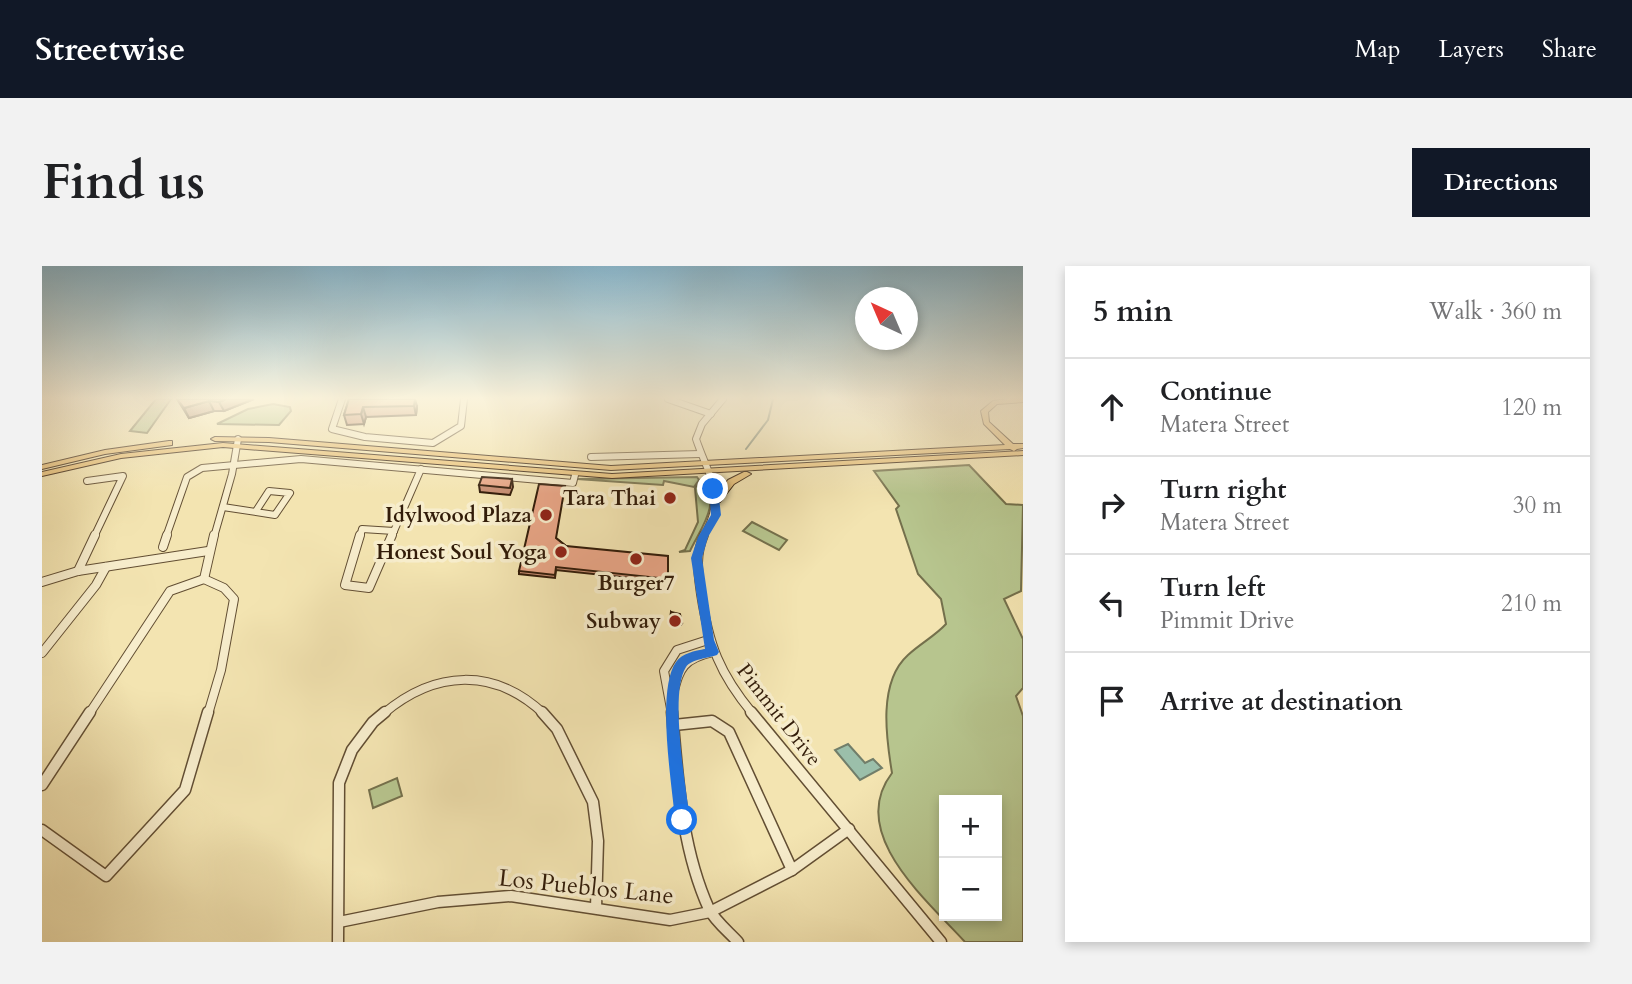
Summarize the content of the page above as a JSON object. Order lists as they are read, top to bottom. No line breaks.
{"streets":{"street":["Pimmit Drive","Los Pueblos Lane"]},"crossings":[["Pimmit Drive","Los Pueblos Lane"]],"places":["Tara Thai","Idylwood Plaza","Honest Soul Yoga","Burger7","Subway"],"north":"top left","page":{"header":"Streetwise","nav":["Map","Layers","Share"],"buttons":"Directions","title":"Find us","heading":["5 min","Walk · 360 m"],"list":[["Continue","Matera Street","120 m"],["Turn right","Matera Street","30 m"],["Turn left","Pimmit Drive","210 m"],"Arrive at destination"],"map_buttons":["+","−"]}}
